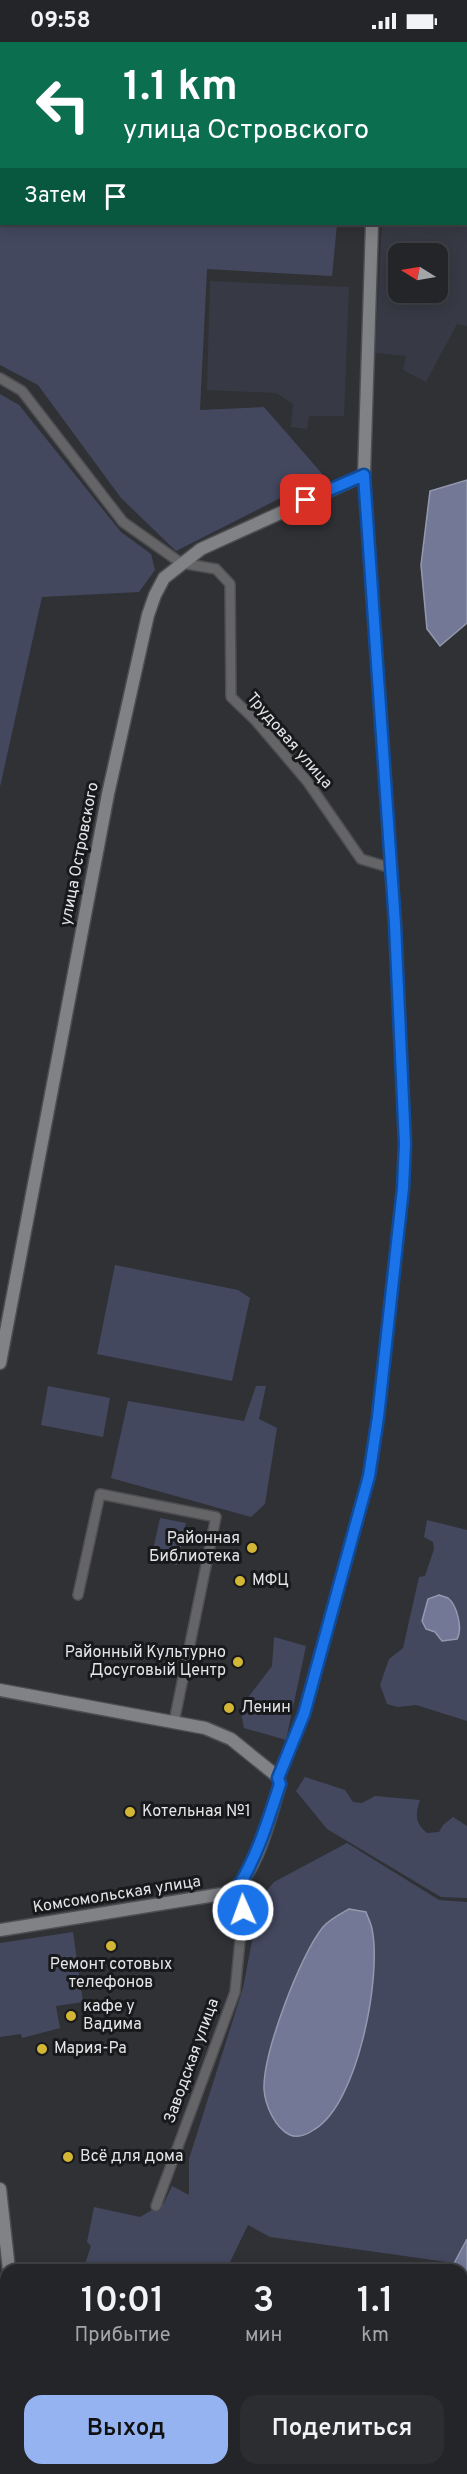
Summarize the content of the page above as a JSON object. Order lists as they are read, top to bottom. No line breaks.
{"streets":{"street":["Трудовая улица","улица Островского","Комсомольская улица","Заводская улица"]},"crossings":[["Трудовая улица","улица Островского"],["Комсомольская улица","Заводская улица"]],"places":["Районная Библиотека","МФЦ","Районный Культурно Досуговый Центр","Ленин","Котельная №1","Ремонт сотовых телефонов","кафе у Вадима","Мария-Ра","Всё для дома"],"north":"left","page":{"status":"09:58","turn":["1.1 km","улица Островского"],"then":"Затем","eta":["10:01","Прибытие","3","мин","1.1","km"],"buttons":["Выход","Поделиться"]}}
